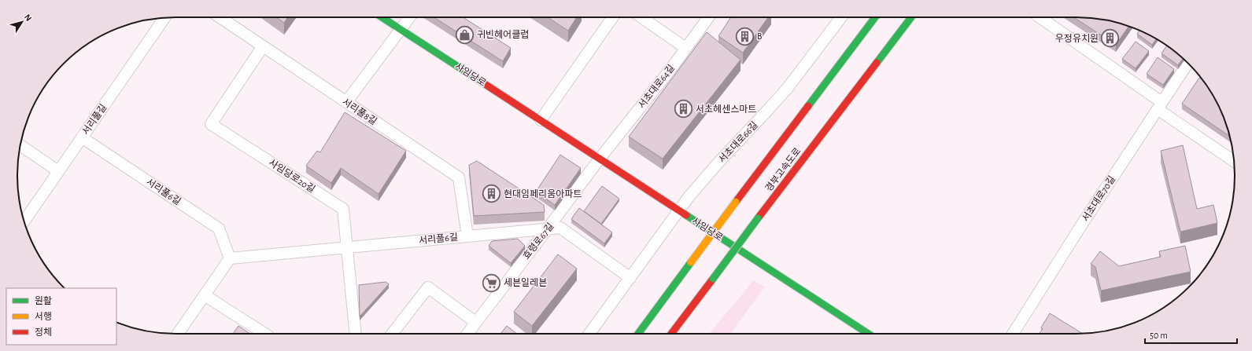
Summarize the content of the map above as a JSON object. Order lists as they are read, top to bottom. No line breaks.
{"streets":{"main road":["사임당로","경부고속도로"],"street":["서초대로64길","서리풀8길","서리풀길","서초대로66길","사임당로20길","서리풀6길","서초대로70길","효령로67길"]},"crossings":[["사임당로","서초대로64길"],["사임당로","서초대로66길"],["사임당로","효령로67길"],["서초대로64길","효령로67길"],["서리풀8길","사임당로20길"],["서리풀8길","서리풀6길"],["서리풀길","서리풀6길"],["서초대로66길","서리풀6길"],["사임당로20길","서리풀6길"],["서리풀6길","효령로67길"]],"places":{"shop":["귀빈헤어클럽"],"building":["B","우정유치원","서초헤센스마트","현대임페리움아파트"],"supermarket":["세븐일레븐"]},"legend":["원활","서행","정체"],"scale_bar":"50 m","north":"top right"}
